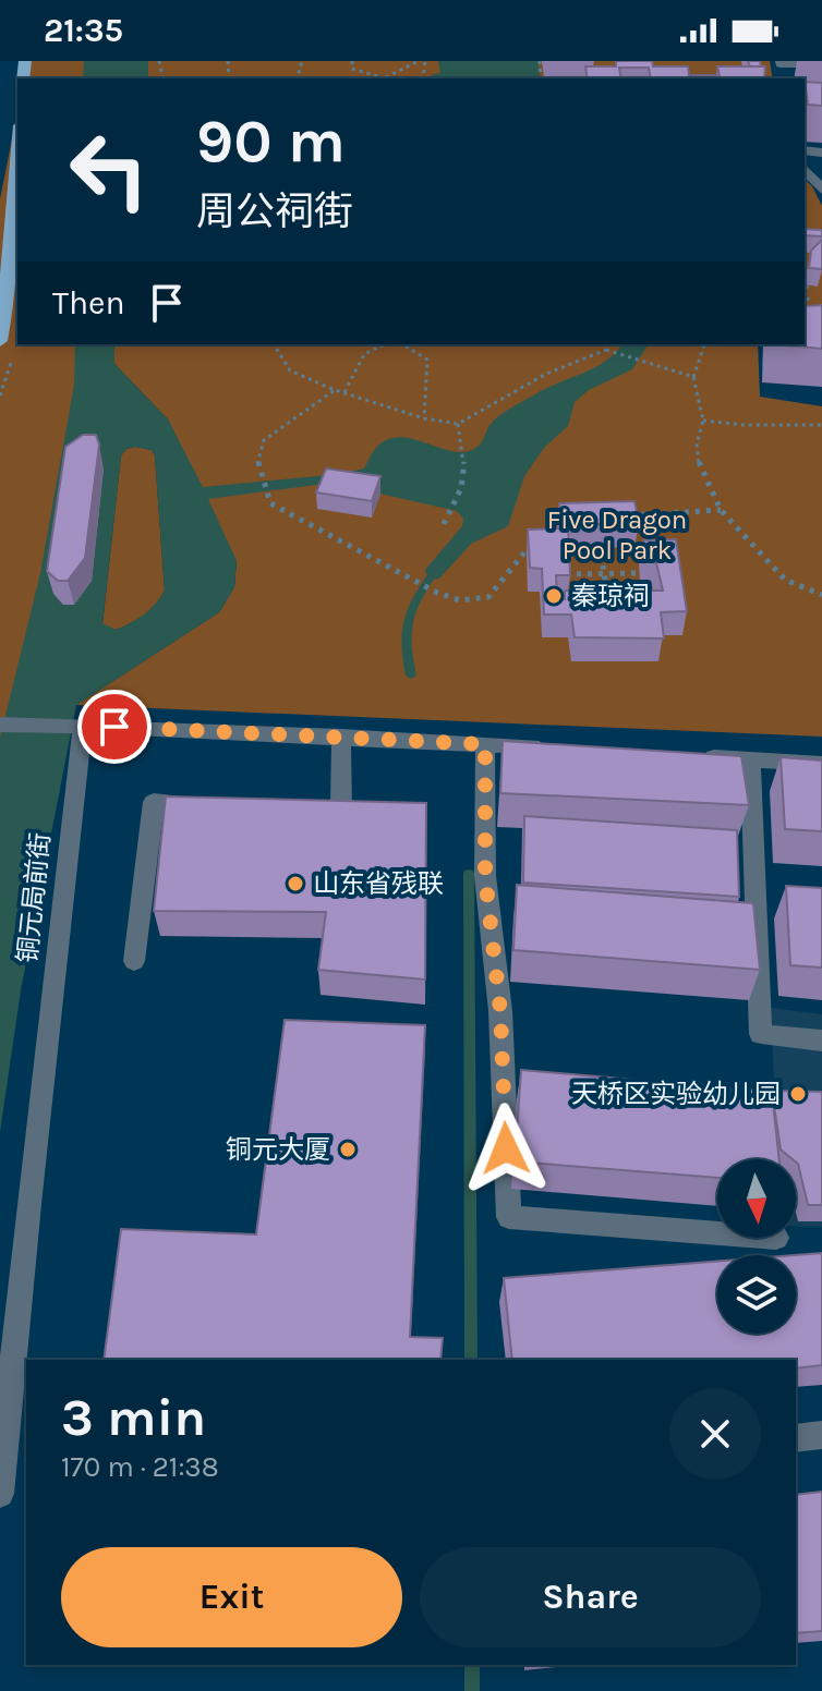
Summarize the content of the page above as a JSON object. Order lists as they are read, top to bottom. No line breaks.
{"streets":{"street":["铜元局前街"]},"parks":["Five Dragon Pool Park"],"places":["秦琼祠","山东省残联","天桥区实验幼儿园","铜元大厦"],"north":"bottom","page":{"status":"21:35","turn":["90 m","周公祠街"],"then":"Then","heading":["3 min","170 m · 21:38"],"buttons":["Exit","Share"]}}
